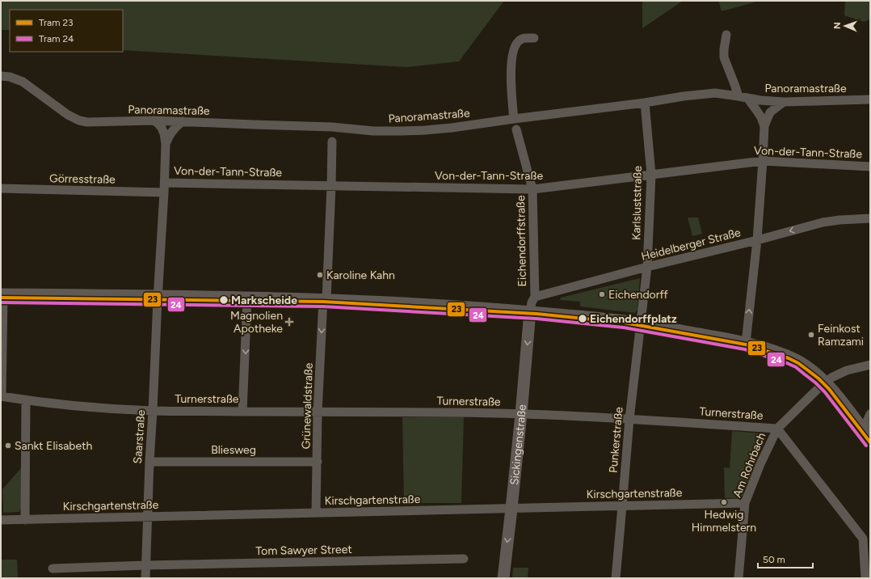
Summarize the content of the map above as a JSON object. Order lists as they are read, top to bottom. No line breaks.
{"streets":{"main road":["Sickingenstraße"],"street":["Panoramastraße","Von-der-Tann-Straße","Görresstraße","Karlsluststraße","Eichendorffstraße","Heidelberger Straße","Turnerstraße","Grünewaldstraße","Saarstraße","Punkerstraße","Bliesweg","Am Rohrbach","Kirschgartenstraße","Tom Sawyer Street"]},"crossings":[["Panoramastraße","Karlsluststraße"],["Von-der-Tann-Straße","Karlsluststraße"],["Von-der-Tann-Straße","Eichendorffstraße"],["Von-der-Tann-Straße","Grünewaldstraße"],["Von-der-Tann-Straße","Saarstraße"],["Görresstraße","Saarstraße"],["Karlsluststraße","Heidelberger Straße"],["Karlsluststraße","Punkerstraße"],["Eichendorffstraße","Heidelberger Straße"],["Turnerstraße","Grünewaldstraße"],["Turnerstraße","Saarstraße"],["Turnerstraße","Punkerstraße"],["Turnerstraße","Sickingenstraße"],["Turnerstraße","Am Rohrbach"],["Grünewaldstraße","Bliesweg"],["Grünewaldstraße","Kirschgartenstraße"],["Saarstraße","Bliesweg"],["Saarstraße","Kirschgartenstraße"],["Saarstraße","Tom Sawyer Street"],["Punkerstraße","Kirschgartenstraße"],["Sickingenstraße","Kirschgartenstraße"],["Am Rohrbach","Kirschgartenstraße"]],"one_way":["Sickingenstraße"],"places":{"other":["Karoline Kahn","Eichendorff","Markscheide","Eichendorffplatz","Feinkost Ramzami","Sankt Elisabeth","Hedwig Himmelstern"],"health":["Magnolien Apotheke"]},"lines":["tram line 23","tram line 24"],"legend":["Tram 23","Tram 24"],"scale_bar":"50 m","north":"left"}
